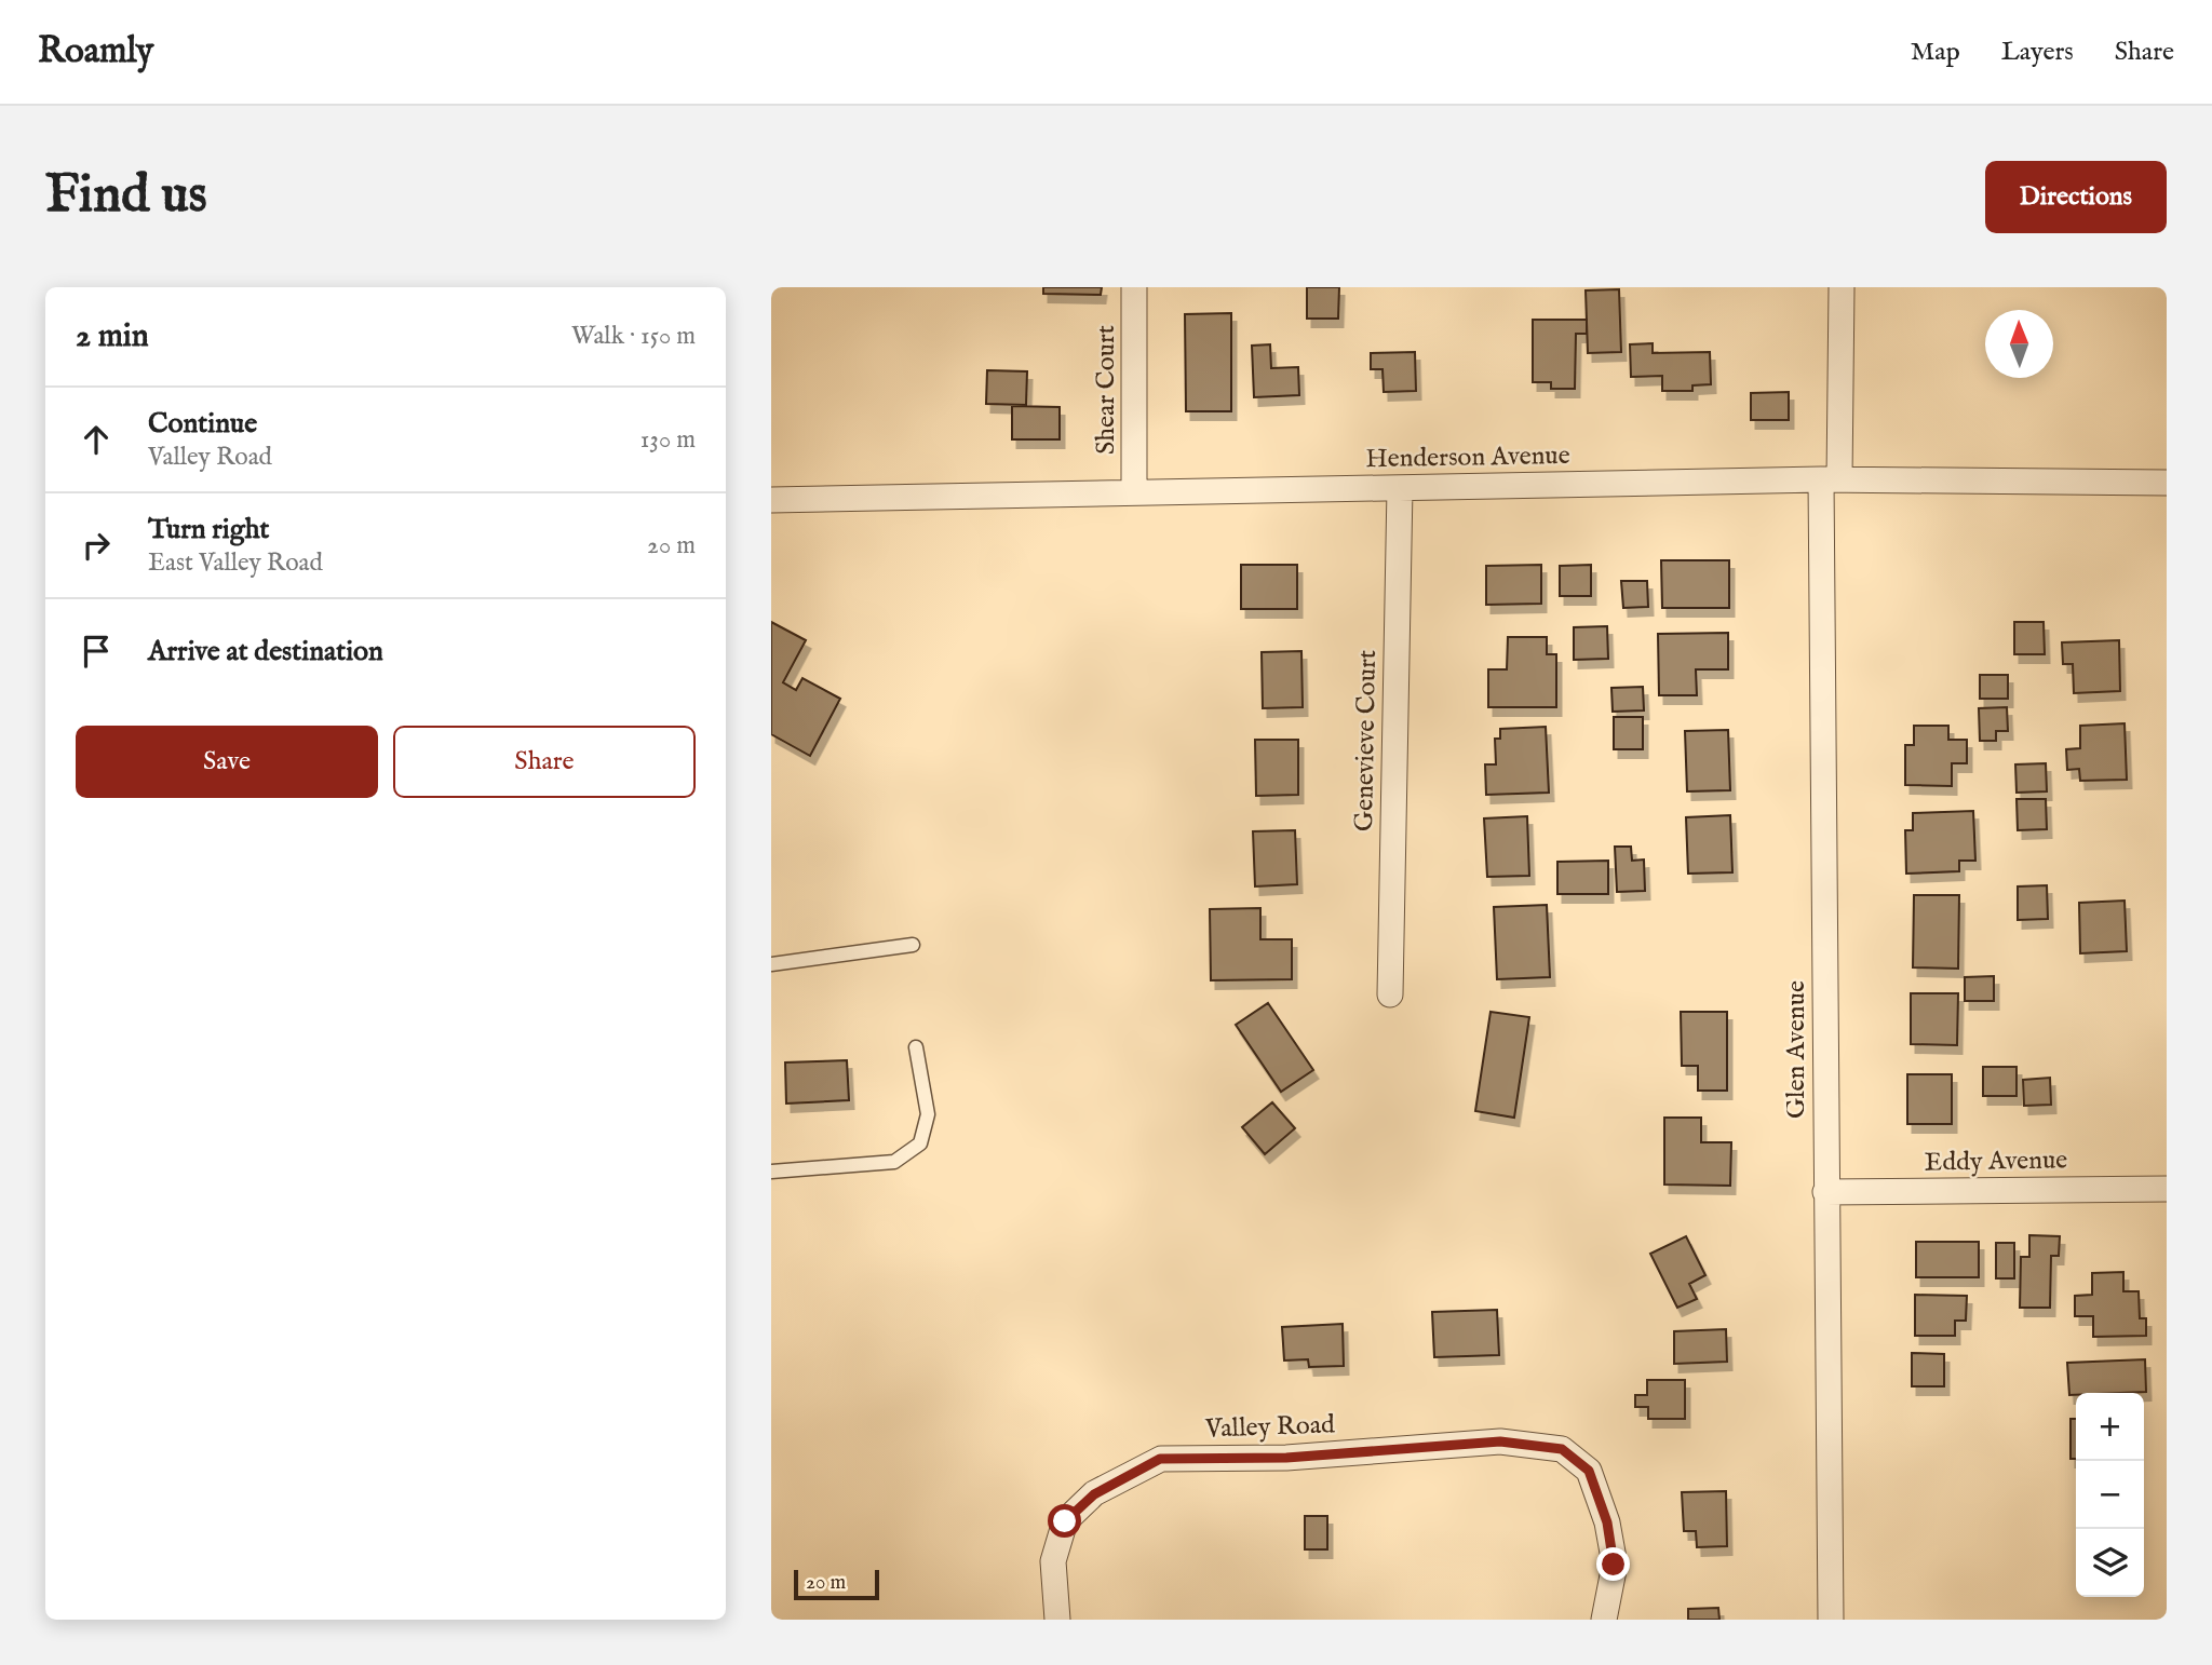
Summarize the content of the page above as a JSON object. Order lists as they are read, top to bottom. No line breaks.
{"streets":{"street":["Shear Court","Henderson Avenue","Genevieve Court","Glen Avenue","Eddy Avenue","Valley Road"]},"crossings":[["Shear Court","Henderson Avenue"],["Henderson Avenue","Genevieve Court"],["Henderson Avenue","Glen Avenue"],["Glen Avenue","Eddy Avenue"]],"scale_bar":"20 m","north":"top","page":{"header":"Roamly","nav":["Map","Layers","Share"],"buttons":["Directions",["Save","Share"]],"title":"Find us","heading":["2 min","Walk · 150 m"],"list":[["Continue","Valley Road","130 m"],["Turn right","East Valley Road","20 m"],"Arrive at destination"],"map_buttons":["+","−"],"scale":"20 m"}}
